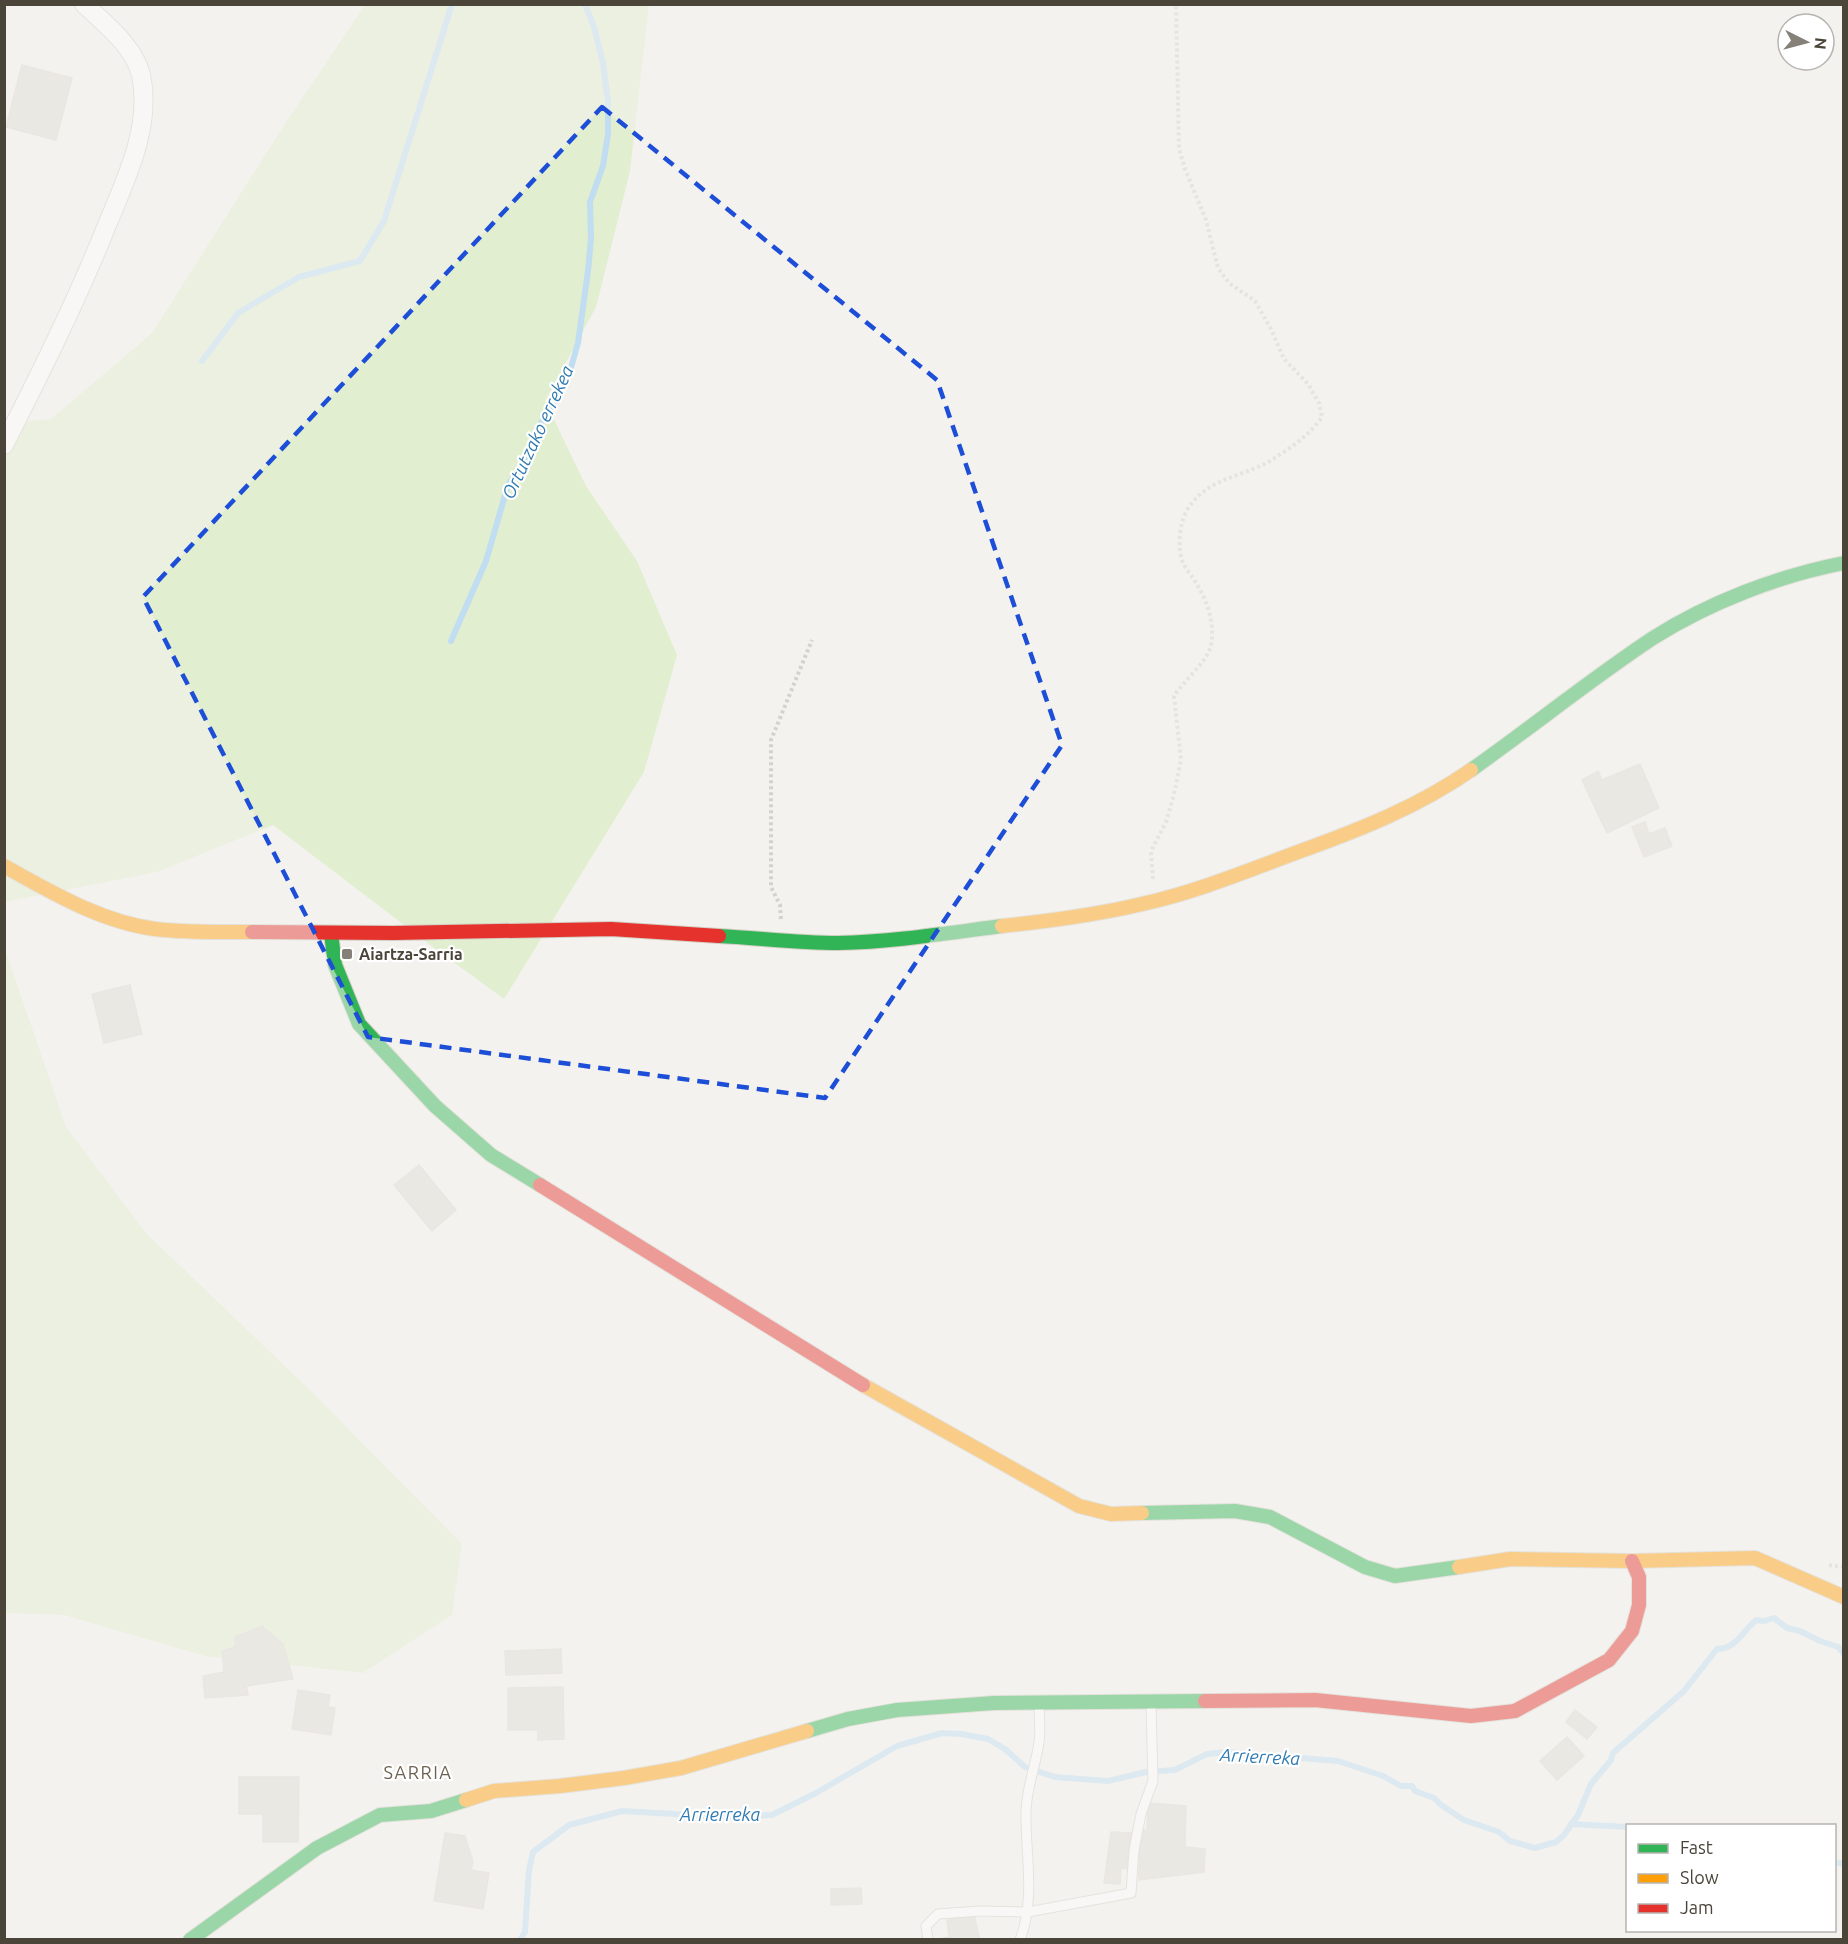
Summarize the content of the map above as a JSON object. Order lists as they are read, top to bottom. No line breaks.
{"districts":["SARRIA"],"water":["Ortutzako errekea","Arrierreka"],"places":{"transit":["Aiartza-Sarria"]},"legend":["Fast","Slow","Jam"],"north":"right"}
